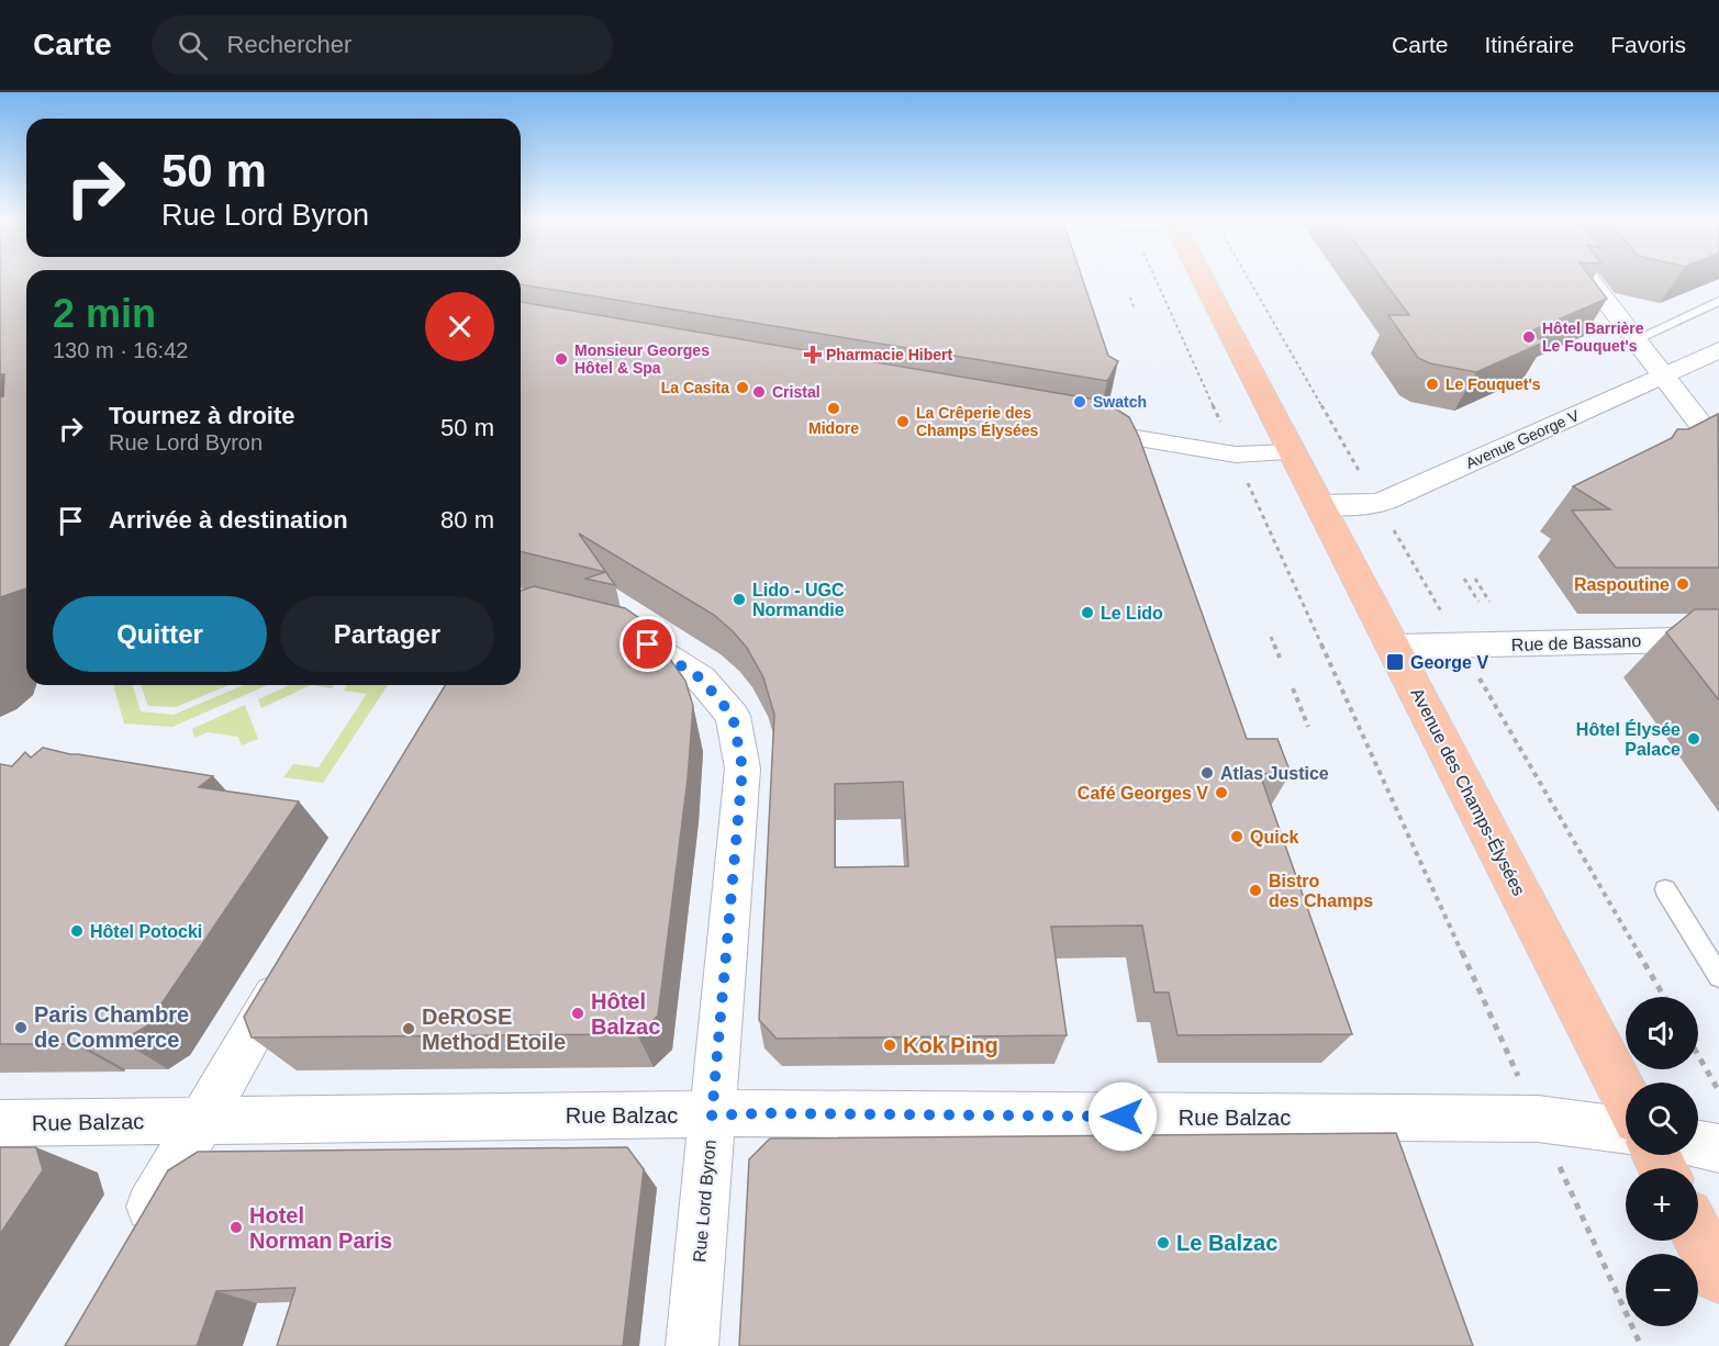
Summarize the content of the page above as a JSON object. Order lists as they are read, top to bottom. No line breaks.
{"streets":{"main road":["Avenue des Champs-Élysées"],"street":["Avenue George V","Rue de Bassano","Rue Balzac","Rue Lord Byron"]},"crossings":[["Avenue George V","Avenue des Champs-Élysées"],["Rue de Bassano","Avenue des Champs-Élysées"],["Rue Balzac","Rue Lord Byron"]],"places":{"other":["Hôtel Barrière Le Fouquet's","Monsieur Georges Hôtel & Spa","Le Fouquet's","La Casita","Cristal","Swatch","Midore","La Crêperie des Champs Élysées","Raspoutine","Lido - UGC Normandie","Le Lido","Hôtel Élysée Palace","Atlas Justice","Café Georges V","Quick","Bistro des Champs","Hôtel Potocki","Hôtel Balzac","Paris Chambre de Commerce","DeROSE Method Etoile","Kok Ping","Hotel Norman Paris","Le Balzac"],"health":["Pharmacie Hibert"],"transit":["George V"]},"page":{"header":"Carte","search":"Rechercher","nav":["Carte","Itinéraire","Favoris"],"turn":["50 m","Rue Lord Byron"],"heading":["2 min","130 m · 16:42"],"list":[{"name":"Tournez à droite","note":"Rue Lord Byron","value":"50 m"},{"name":"Arrivée à destination","value":"80 m"}],"buttons":["Quitter","Partager"],"map_buttons":["+","−"]}}
